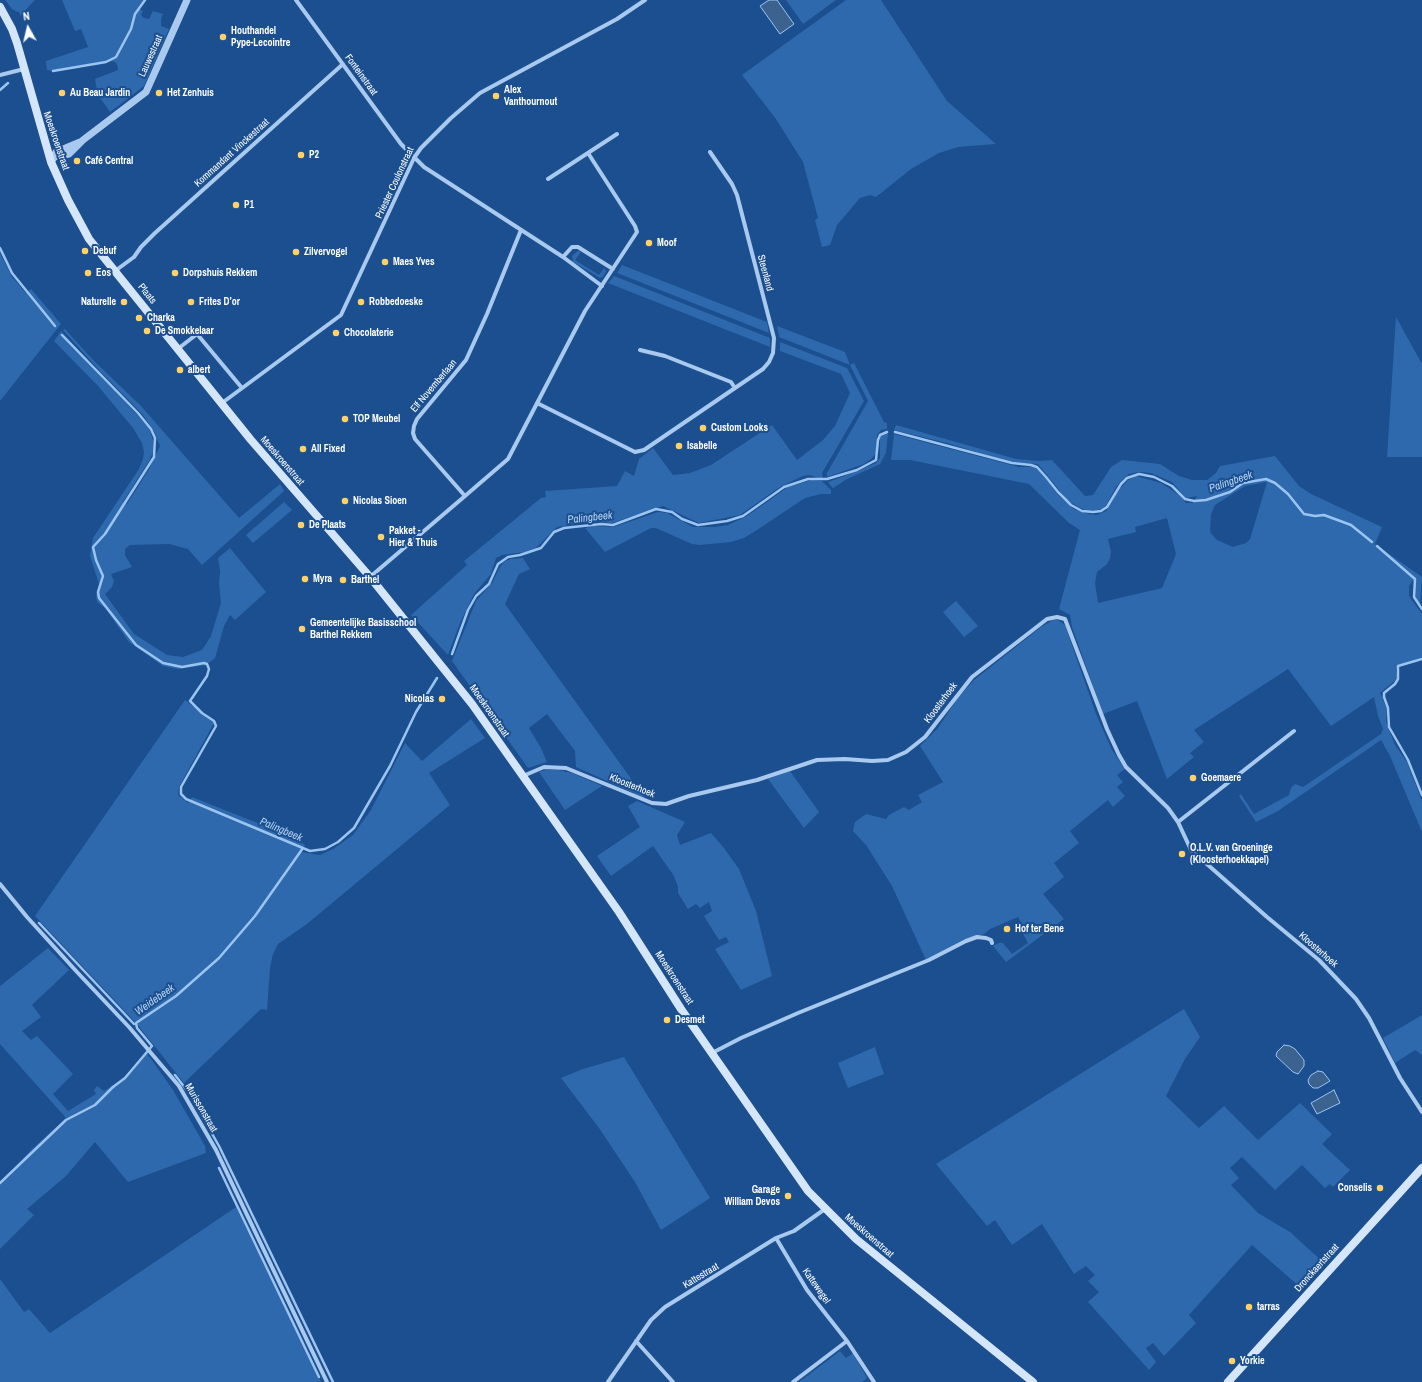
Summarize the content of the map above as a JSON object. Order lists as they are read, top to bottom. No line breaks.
{"streets":{"main road":["Moeskroenstraat","Plaats","Dronckaertstraat"],"street":["Lauwestraat","Fonteinstraat","Kommandant Vinckestraat","Priester Coulonstraat","Steenland","Elf Novemberlaan","Kloosterhoek","Murissonstraat","Kattestraat","Kattewegel"]},"crossings":[["Lauwestraat","Moeskroenstraat"],["Fonteinstraat","Kommandant Vinckestraat"],["Fonteinstraat","Priester Coulonstraat"],["Moeskroenstraat","Kommandant Vinckestraat"],["Moeskroenstraat","Priester Coulonstraat"],["Moeskroenstraat","Plaats"],["Moeskroenstraat","Kloosterhoek"],["Moeskroenstraat","Kattestraat"],["Kommandant Vinckestraat","Plaats"],["Priester Coulonstraat","Plaats"],["Kattestraat","Kattewegel"]],"water":["Palingbeek","Weidebeek"],"places":["Houthandel Pype-Lecointre","Au Beau Jardin","Het Zenhuis","Alex Vanthournout","P2","Café Central","P1","Moof","Debuf","Zilvervogel","Maes Yves","Eos","Dorpshuis Rekkem","Naturelle","Frites D’or","Robbedoeske","Charka","De Smokkelaar","Chocolaterie","albert","TOP Meubel","Custom Looks","Isabelle","All Fixed","Nicolas Sioen","De Plaats","Pakket - Hier & Thuis","Myra","Barthel","Gemeentelijke Basisschool Barthel Rekkem","Nicolas","Goemaere","O.L.V. van Groeninge (Kloosterhoekkapel)","Hof ter Bene","Desmet","Conselis","Garage William Devos","tarras","Yorkie"],"north":"top"}
